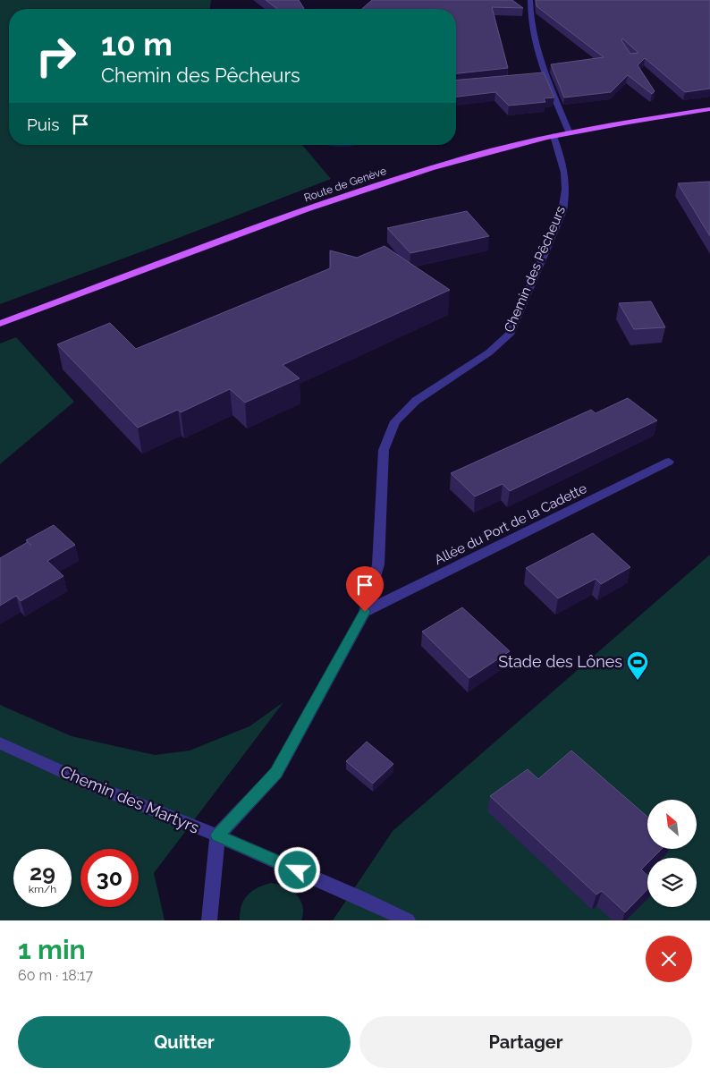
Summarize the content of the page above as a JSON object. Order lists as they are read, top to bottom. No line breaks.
{"streets":{"main road":["Route de Genève"],"street":["Chemin des Pêcheurs","Allée du Port de la Cadette","Chemin des Martyrs"]},"crossings":[["Route de Genève","Chemin des Pêcheurs"],["Chemin des Pêcheurs","Allée du Port de la Cadette"],["Chemin des Pêcheurs","Chemin des Martyrs"]],"places":{"sports":["Stade des Lônes"]},"north":"top left","page":{"turn":["10 m","Chemin des Pêcheurs"],"then":"Puis","speed":"29 km/h","limit":"30","heading":["1 min","60 m · 18:17"],"buttons":["Quitter","Partager"]}}
